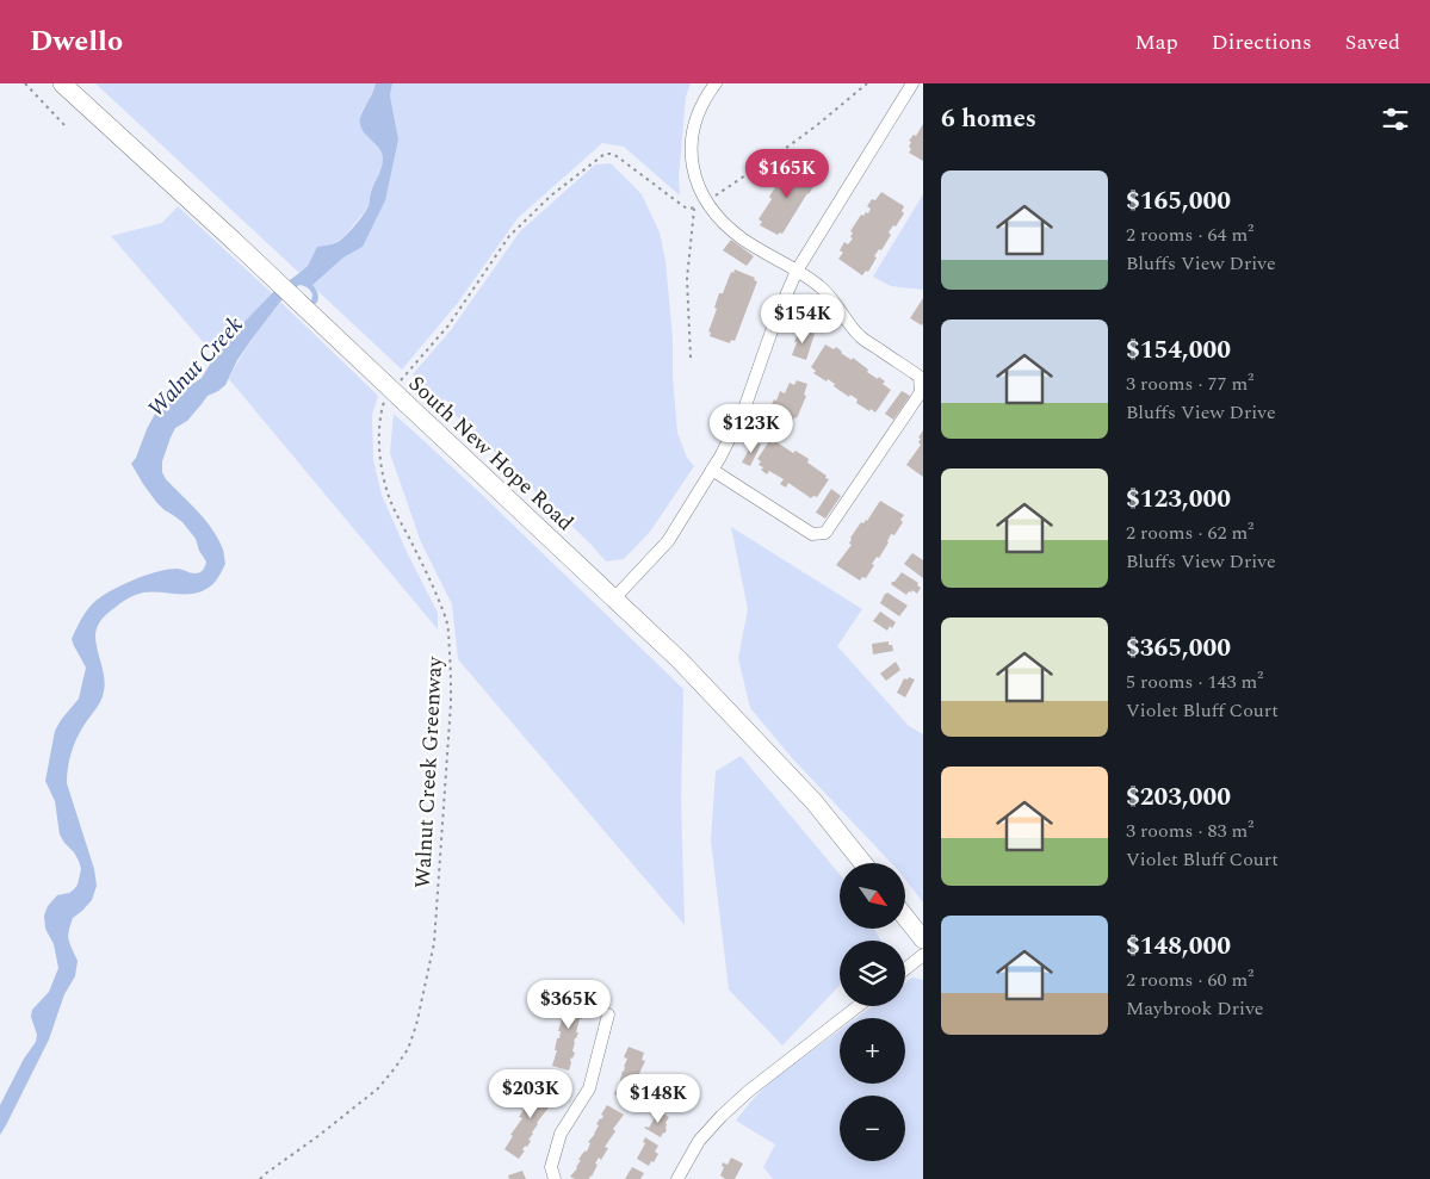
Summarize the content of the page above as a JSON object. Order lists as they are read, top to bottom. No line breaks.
{"streets":{"main road":["South New Hope Road"],"path":["Walnut Creek Greenway"]},"water":["Walnut Creek"],"north":"bottom right","page":{"header":"Dwello","nav":["Map","Directions","Saved"],"heading":"6 homes","price":["$165K","$154K","$123K","$365K","$203K","$148K"],"list":[{"name":"$165,000","note":"2 rooms · 64 m² · Bluffs View Drive"},{"name":"$154,000","note":"3 rooms · 77 m² · Bluffs View Drive"},{"name":"$123,000","note":"2 rooms · 62 m² · Bluffs View Drive"},{"name":"$365,000","note":"5 rooms · 143 m² · Violet Bluff Court"},{"name":"$203,000","note":"3 rooms · 83 m² · Violet Bluff Court"},{"name":"$148,000","note":"2 rooms · 60 m² · Maybrook Drive"}],"map_buttons":["+","−"]}}
